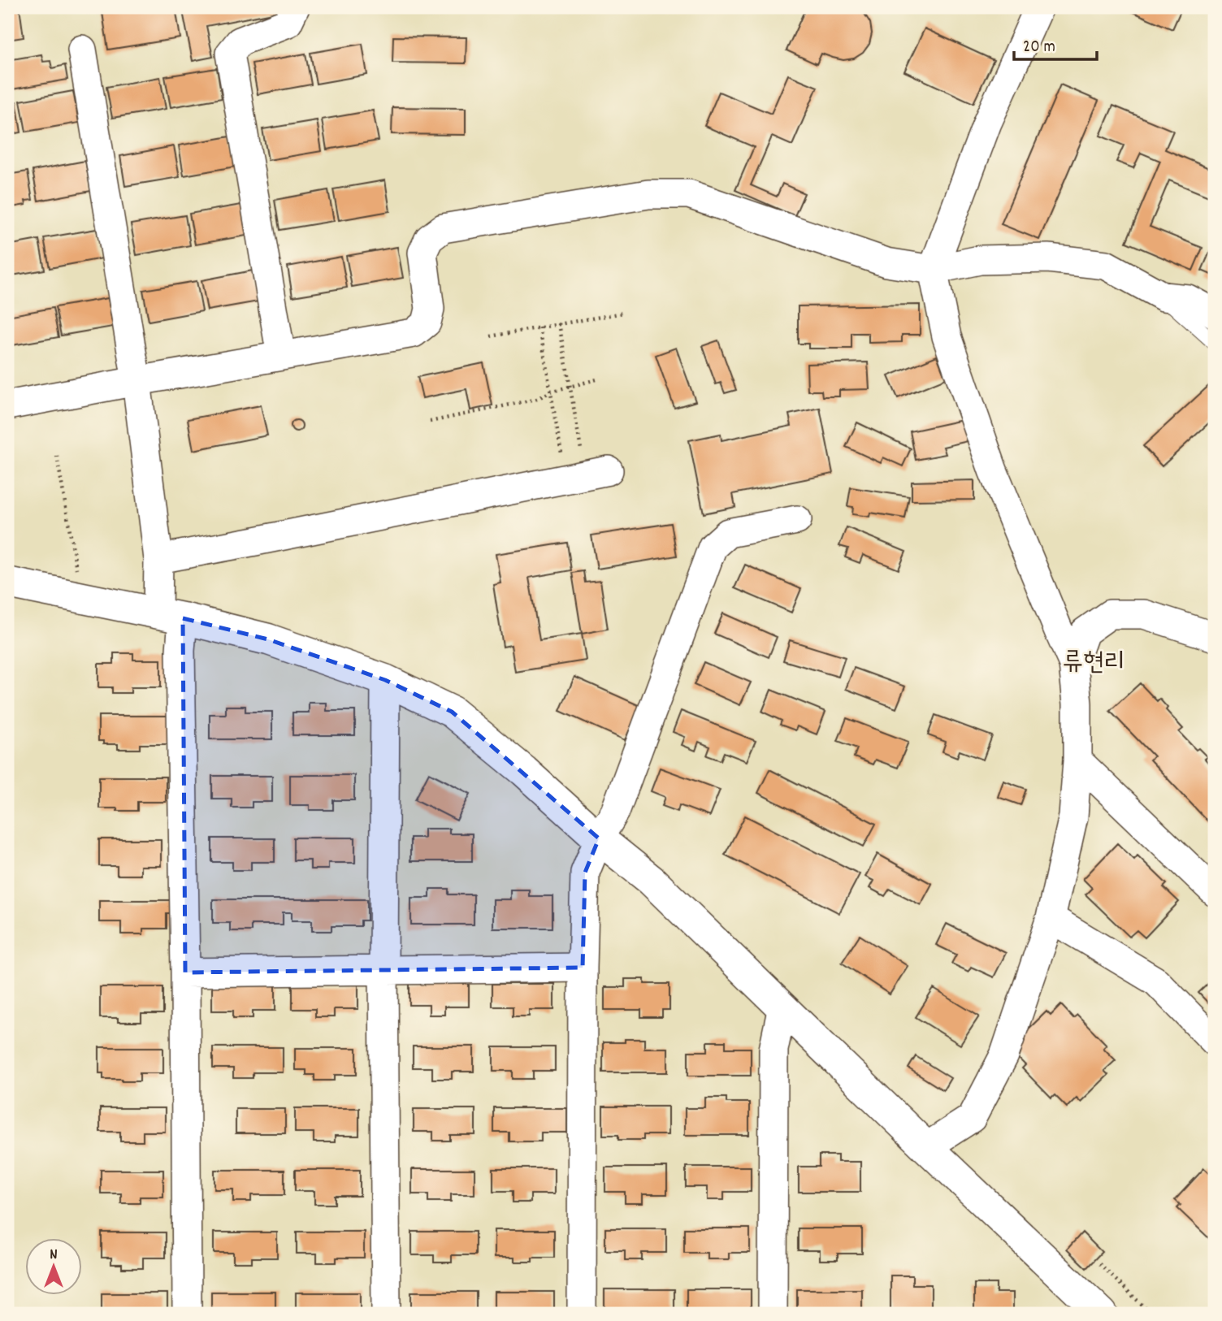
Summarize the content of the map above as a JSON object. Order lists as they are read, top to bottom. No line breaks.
{"districts":["류현리"],"scale_bar":"20 m","north":"top"}
